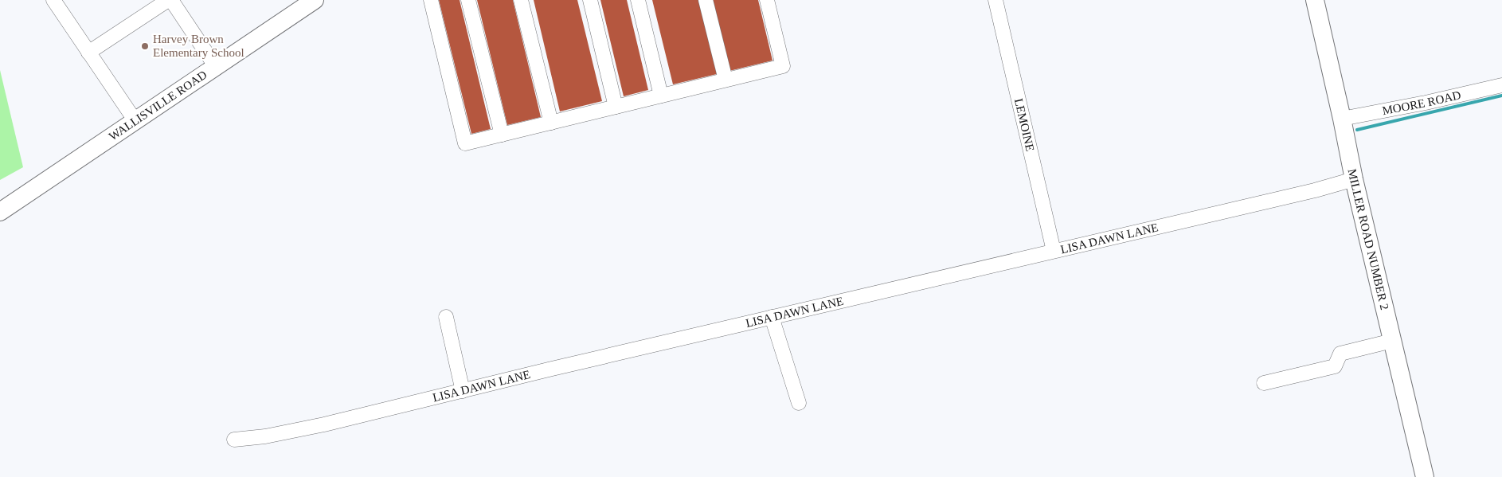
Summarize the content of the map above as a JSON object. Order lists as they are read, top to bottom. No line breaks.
{"streets":{"main road":["WALLISVILLE ROAD","MILLER ROAD NUMBER 2"],"street":["MOORE ROAD","LEMOINE","LISA DAWN LANE"]},"crossings":[["MOORE ROAD","MILLER ROAD NUMBER 2"],["LEMOINE","LISA DAWN LANE"],["LISA DAWN LANE","MILLER ROAD NUMBER 2"]],"places":["Harvey Brown Elementary School"]}
